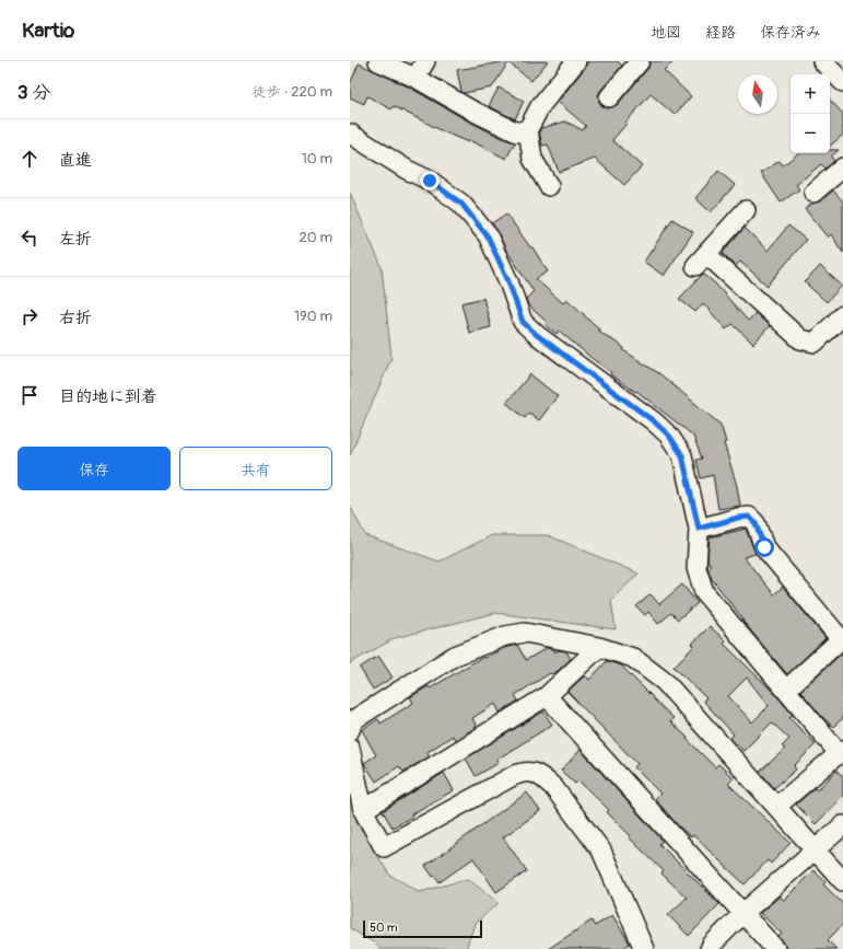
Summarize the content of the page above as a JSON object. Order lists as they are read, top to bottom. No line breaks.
{"scale_bar":"50 m","north":"top","page":{"header":"Kartio","nav":["地図","経路","保存済み"],"heading":["3 分","徒歩 · 220 m"],"map_buttons":["+","−"],"list":[["直進","10 m"],["左折","20 m"],["右折","190 m"],"目的地に到着"],"buttons":["保存","共有"],"scale":"50 m"}}
